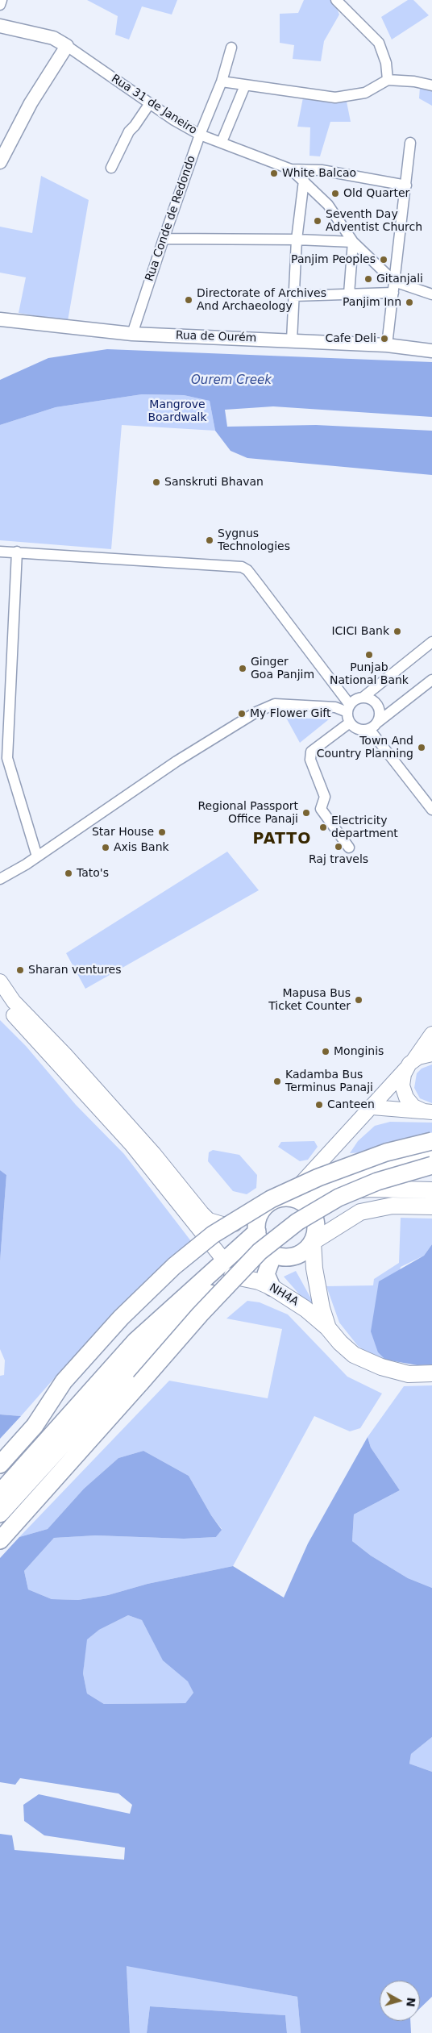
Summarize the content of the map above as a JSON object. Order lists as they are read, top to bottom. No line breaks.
{"streets":{"main road":["NH4A"],"street":["Rua 31 de Janeiro","Rua Conde de Redondo","Rua de Ourém"]},"crossings":[["Rua 31 de Janeiro","Rua Conde de Redondo"],["Rua Conde de Redondo","Rua de Ourém"]],"districts":["PATTO"],"water":["Ourem Creek"],"parks":["Mangrove Boardwalk"],"places":["White Balcao","Old Quarter","Seventh Day Adventist Church","Panjim Peoples","Gitanjali","Directorate of Archives And Archaeology","Panjim Inn","Cafe Deli","Sanskruti Bhavan","Sygnus Technologies","ICICI Bank","Punjab National Bank","Ginger Goa Panjim","My Flower Gift","Town And Country Planning","Regional Passport Office Panaji","Electricity department","Star House","Raj travels","Axis Bank","Tato's","Sharan ventures","Mapusa Bus Ticket Counter","Monginis","Kadamba Bus Terminus Panaji","Canteen"],"north":"right"}
